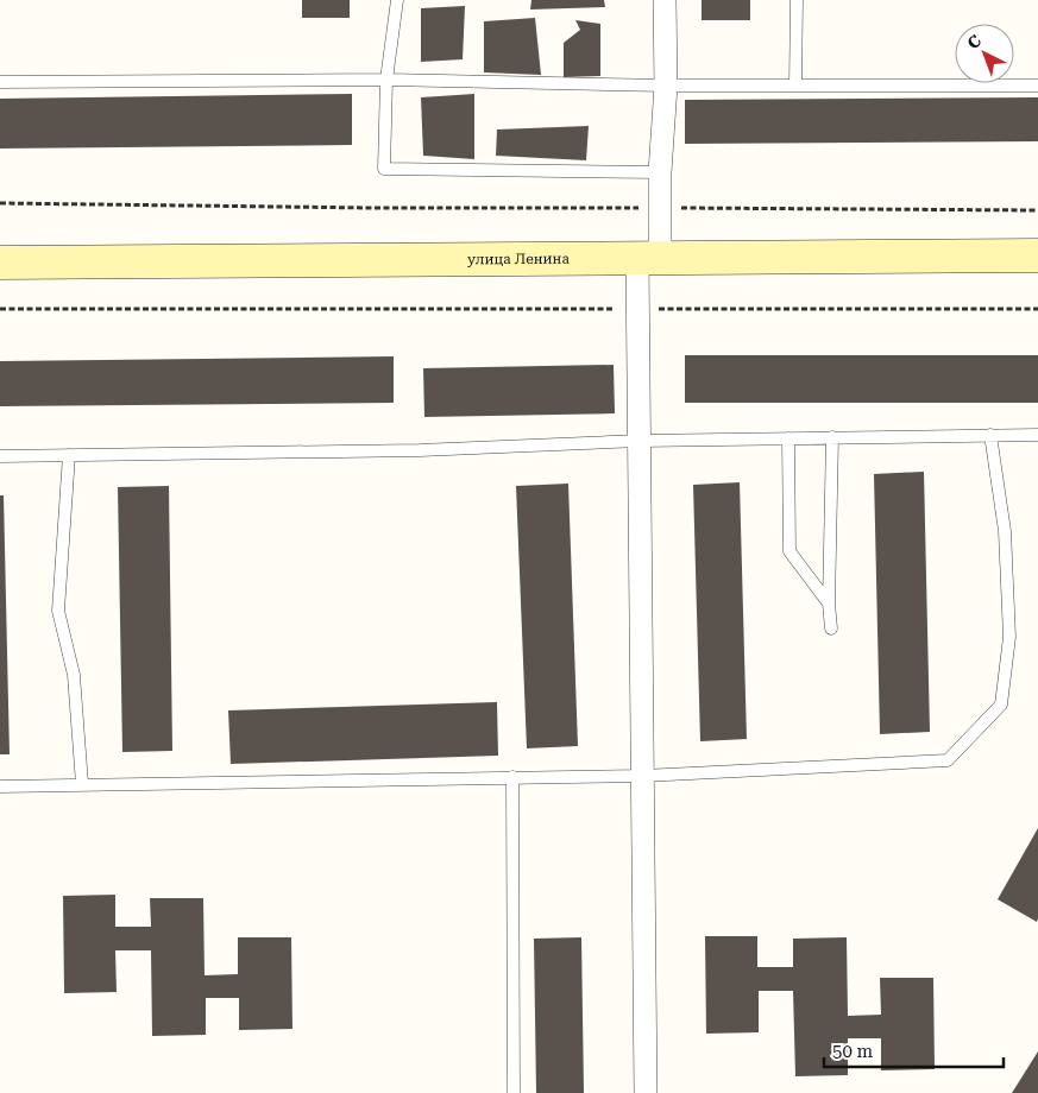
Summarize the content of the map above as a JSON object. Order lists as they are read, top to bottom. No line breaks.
{"streets":{"main road":["улица Ленина"]},"scale_bar":"50 m","north":"top left"}
